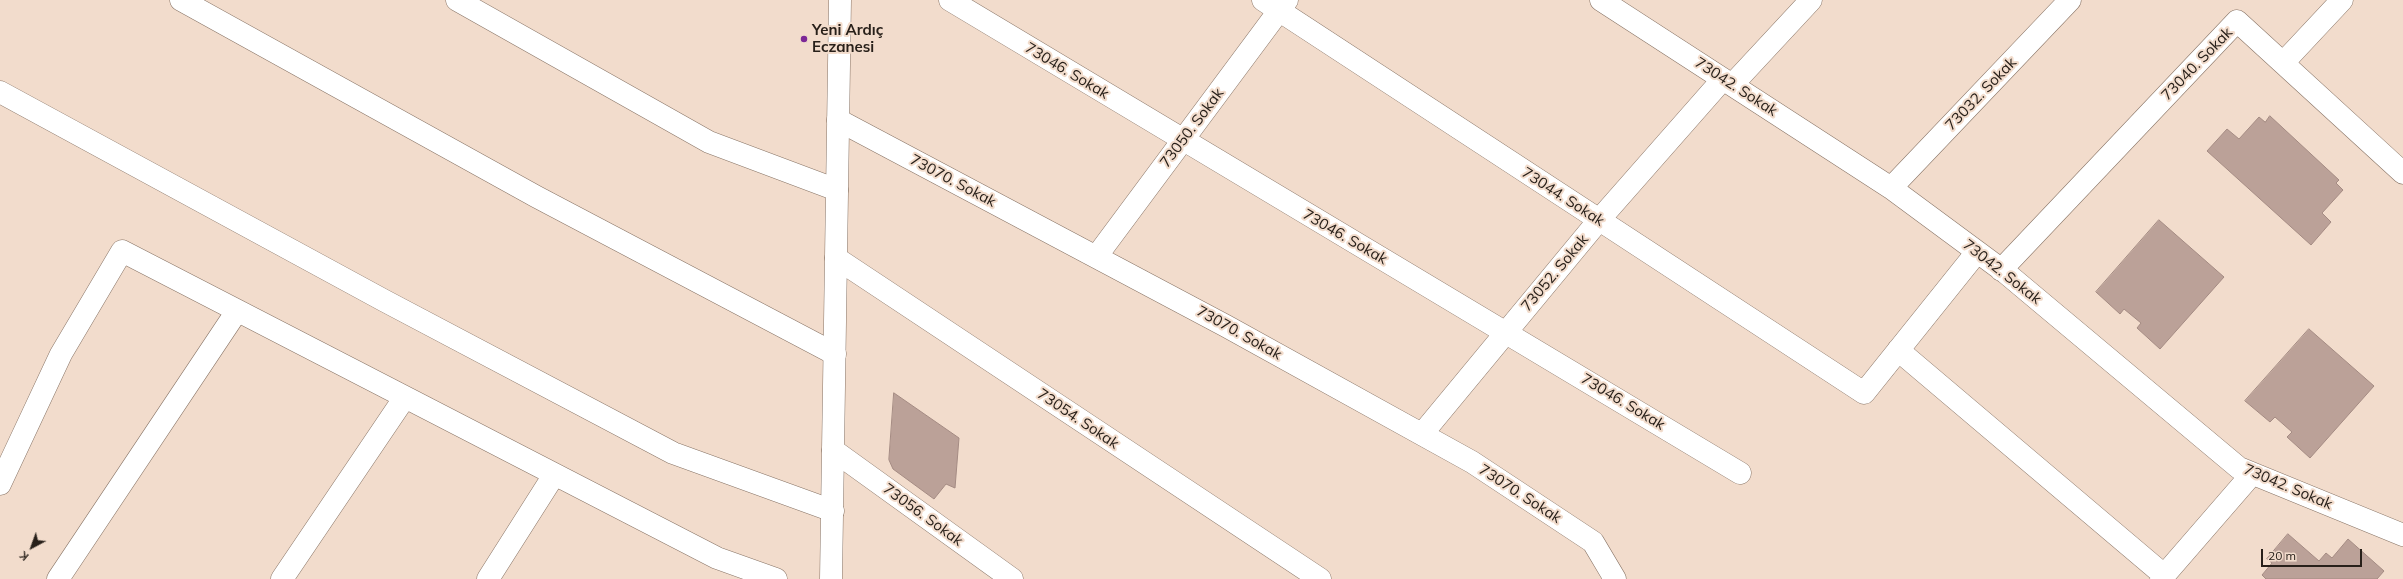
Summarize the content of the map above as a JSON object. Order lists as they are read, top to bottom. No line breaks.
{"streets":{"street":["73040. Sokak","73046. Sokak","73042. Sokak","73032. Sokak","73050. Sokak","73070. Sokak","73044. Sokak","73052. Sokak","73054. Sokak","73056. Sokak"]},"crossings":[["73040. Sokak","73042. Sokak"],["73046. Sokak","73050. Sokak"],["73046. Sokak","73052. Sokak"],["73042. Sokak","73032. Sokak"],["73042. Sokak","73052. Sokak"],["73050. Sokak","73070. Sokak"],["73050. Sokak","73044. Sokak"],["73070. Sokak","73052. Sokak"],["73044. Sokak","73052. Sokak"]],"places":["Yeni Ardıç Eczanesi"],"scale_bar":"20 m","north":"bottom left"}
